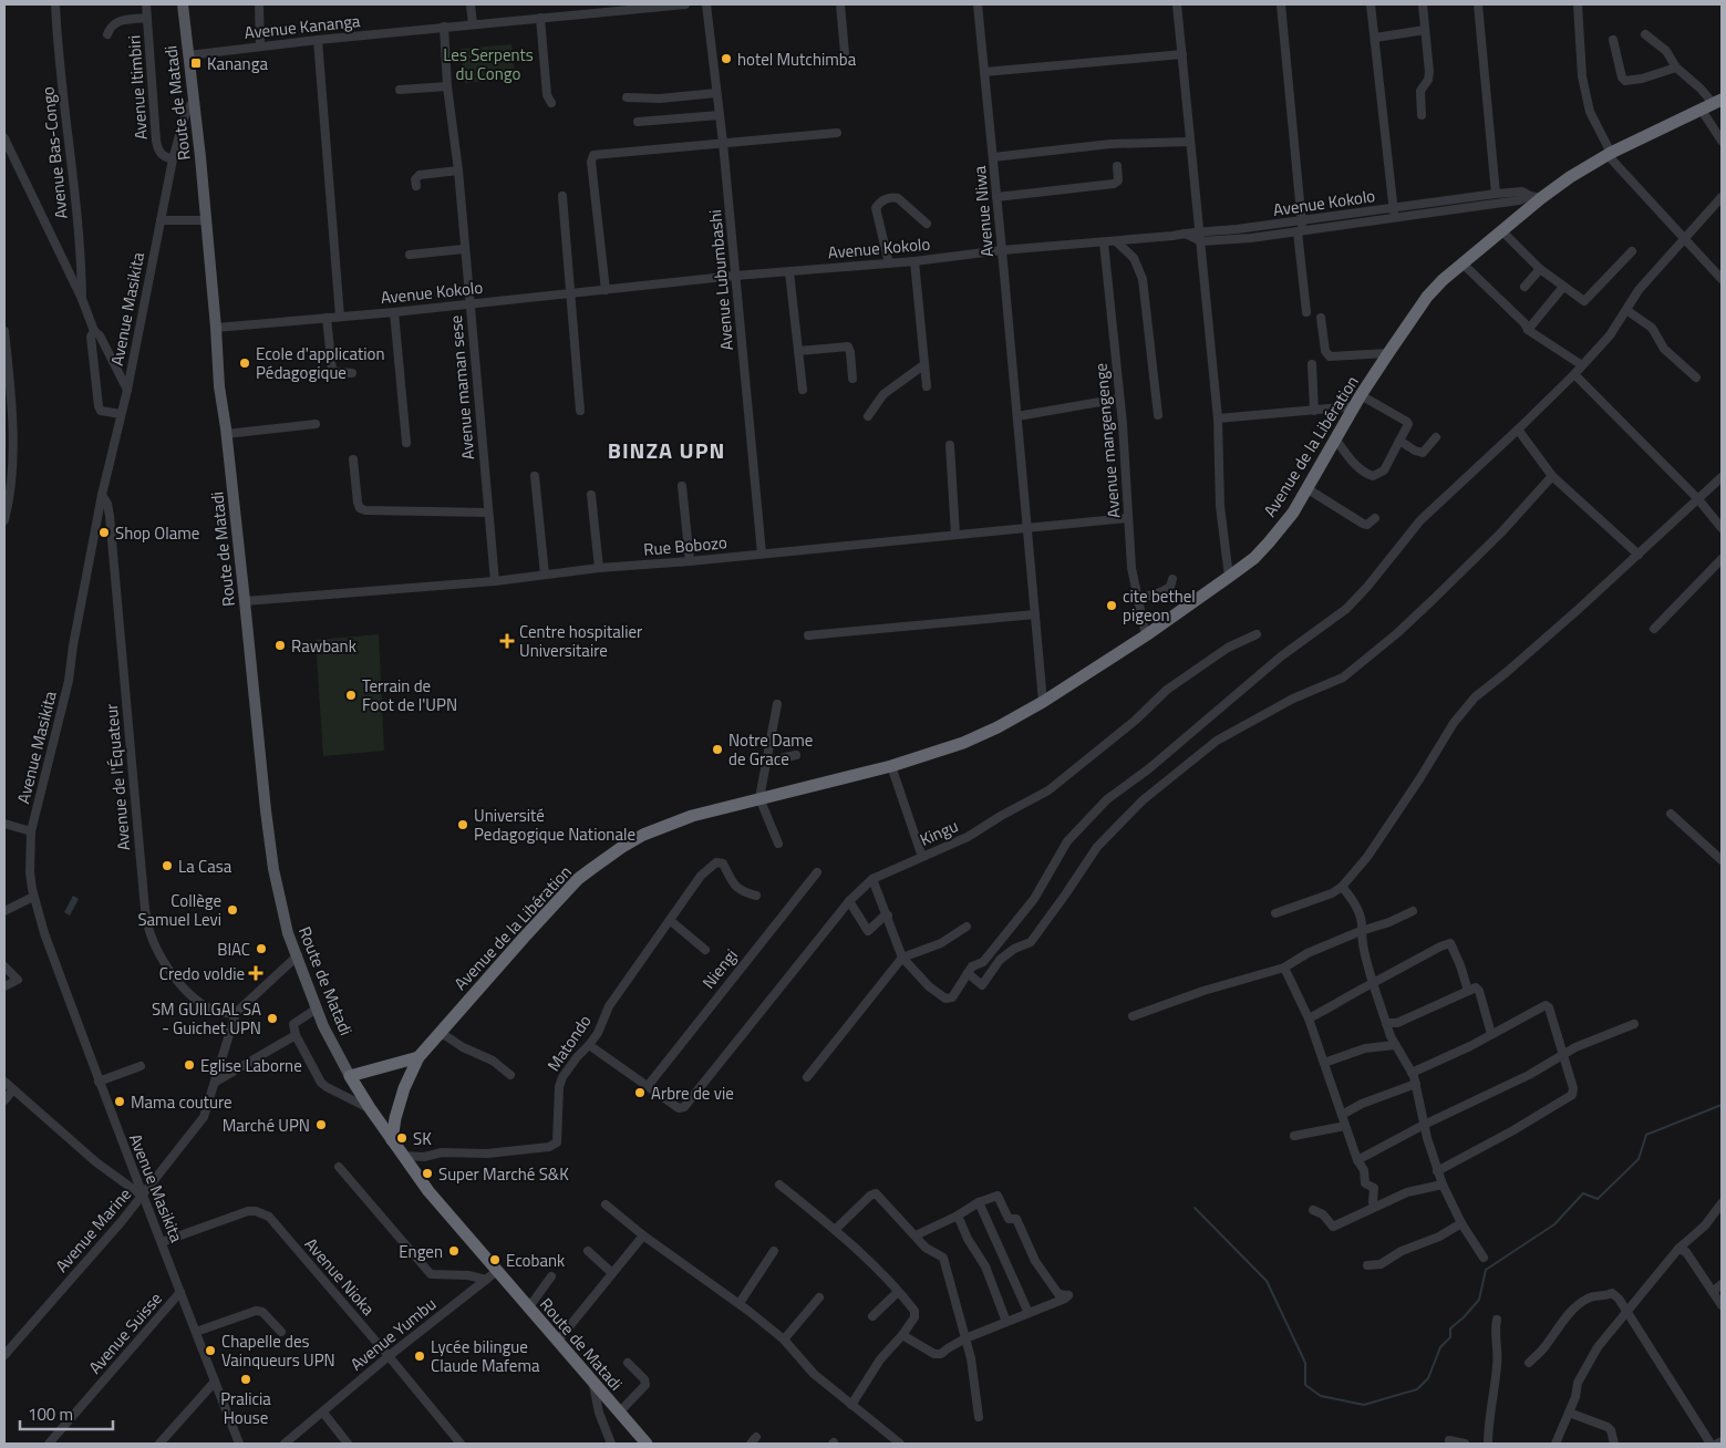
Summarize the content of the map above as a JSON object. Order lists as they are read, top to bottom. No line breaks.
{"streets":{"highway":["Route de Matadi","Avenue de la Libération"],"street":["Avenue Kananga","Avenue Itimbiri","Avenue Bas-Congo","Avenue Kokolo","Avenue Niwa","Avenue Lubumbashi","Avenue Masikita","Avenue maman sese","Avenue mangengenge","Rue Bobozo","Avenue de l'Équateur","Kingu","Niengi","Matondo","Avenue Marine","Avenue Nioka","Avenue Suisse","Avenue Yumbu"]},"crossings":[["Avenue Kananga","Route de Matadi"],["Avenue Kananga","Avenue maman sese"],["Avenue Itimbiri","Avenue Masikita"],["Route de Matadi","Avenue Kokolo"],["Route de Matadi","Avenue Masikita"],["Route de Matadi","Avenue de la Libération"],["Route de Matadi","Rue Bobozo"],["Route de Matadi","Matondo"],["Route de Matadi","Avenue Yumbu"],["Avenue Kokolo","Avenue Niwa"],["Avenue Kokolo","Avenue Lubumbashi"],["Avenue Kokolo","Avenue maman sese"],["Avenue Kokolo","Avenue mangengenge"],["Avenue Kokolo","Avenue de la Libération"],["Avenue Niwa","Avenue de la Libération"],["Avenue Niwa","Rue Bobozo"],["Avenue Lubumbashi","Rue Bobozo"],["Avenue Masikita","Avenue de l'Équateur"],["Avenue Masikita","Avenue Marine"],["Avenue Masikita","Avenue Nioka"],["Avenue Masikita","Avenue Suisse"],["Avenue maman sese","Rue Bobozo"],["Avenue mangengenge","Avenue de la Libération"],["Avenue mangengenge","Rue Bobozo"],["Avenue de l'Équateur","Avenue Marine"],["Kingu","Niengi"],["Avenue Nioka","Avenue Yumbu"]],"districts":["BINZA UPN"],"parks":["Les Serpents du Congo"],"places":{"other":["hotel Mutchimba","Ecole d'application Pédagogique","Shop Olame","cite bethel pigeon","Rawbank","Terrain de Foot de l'UPN","Notre Dame de Grace","Université Pedagogique Nationale","La Casa","Collège Samuel Levi","BIAC","SM GUILGAL SA - Guichet UPN","Eglise Laborne","Arbre de vie","Mama couture","Marché UPN","SK","Super Marché S&K","Engen","Ecobank","Chapelle des Vainqueurs UPN","Lycée bilingue Claude Mafema","Pralicia House"],"transit":["Kananga"],"health":["Centre hospitalier Universitaire","Credo voldie"]},"scale_bar":"100 m"}
